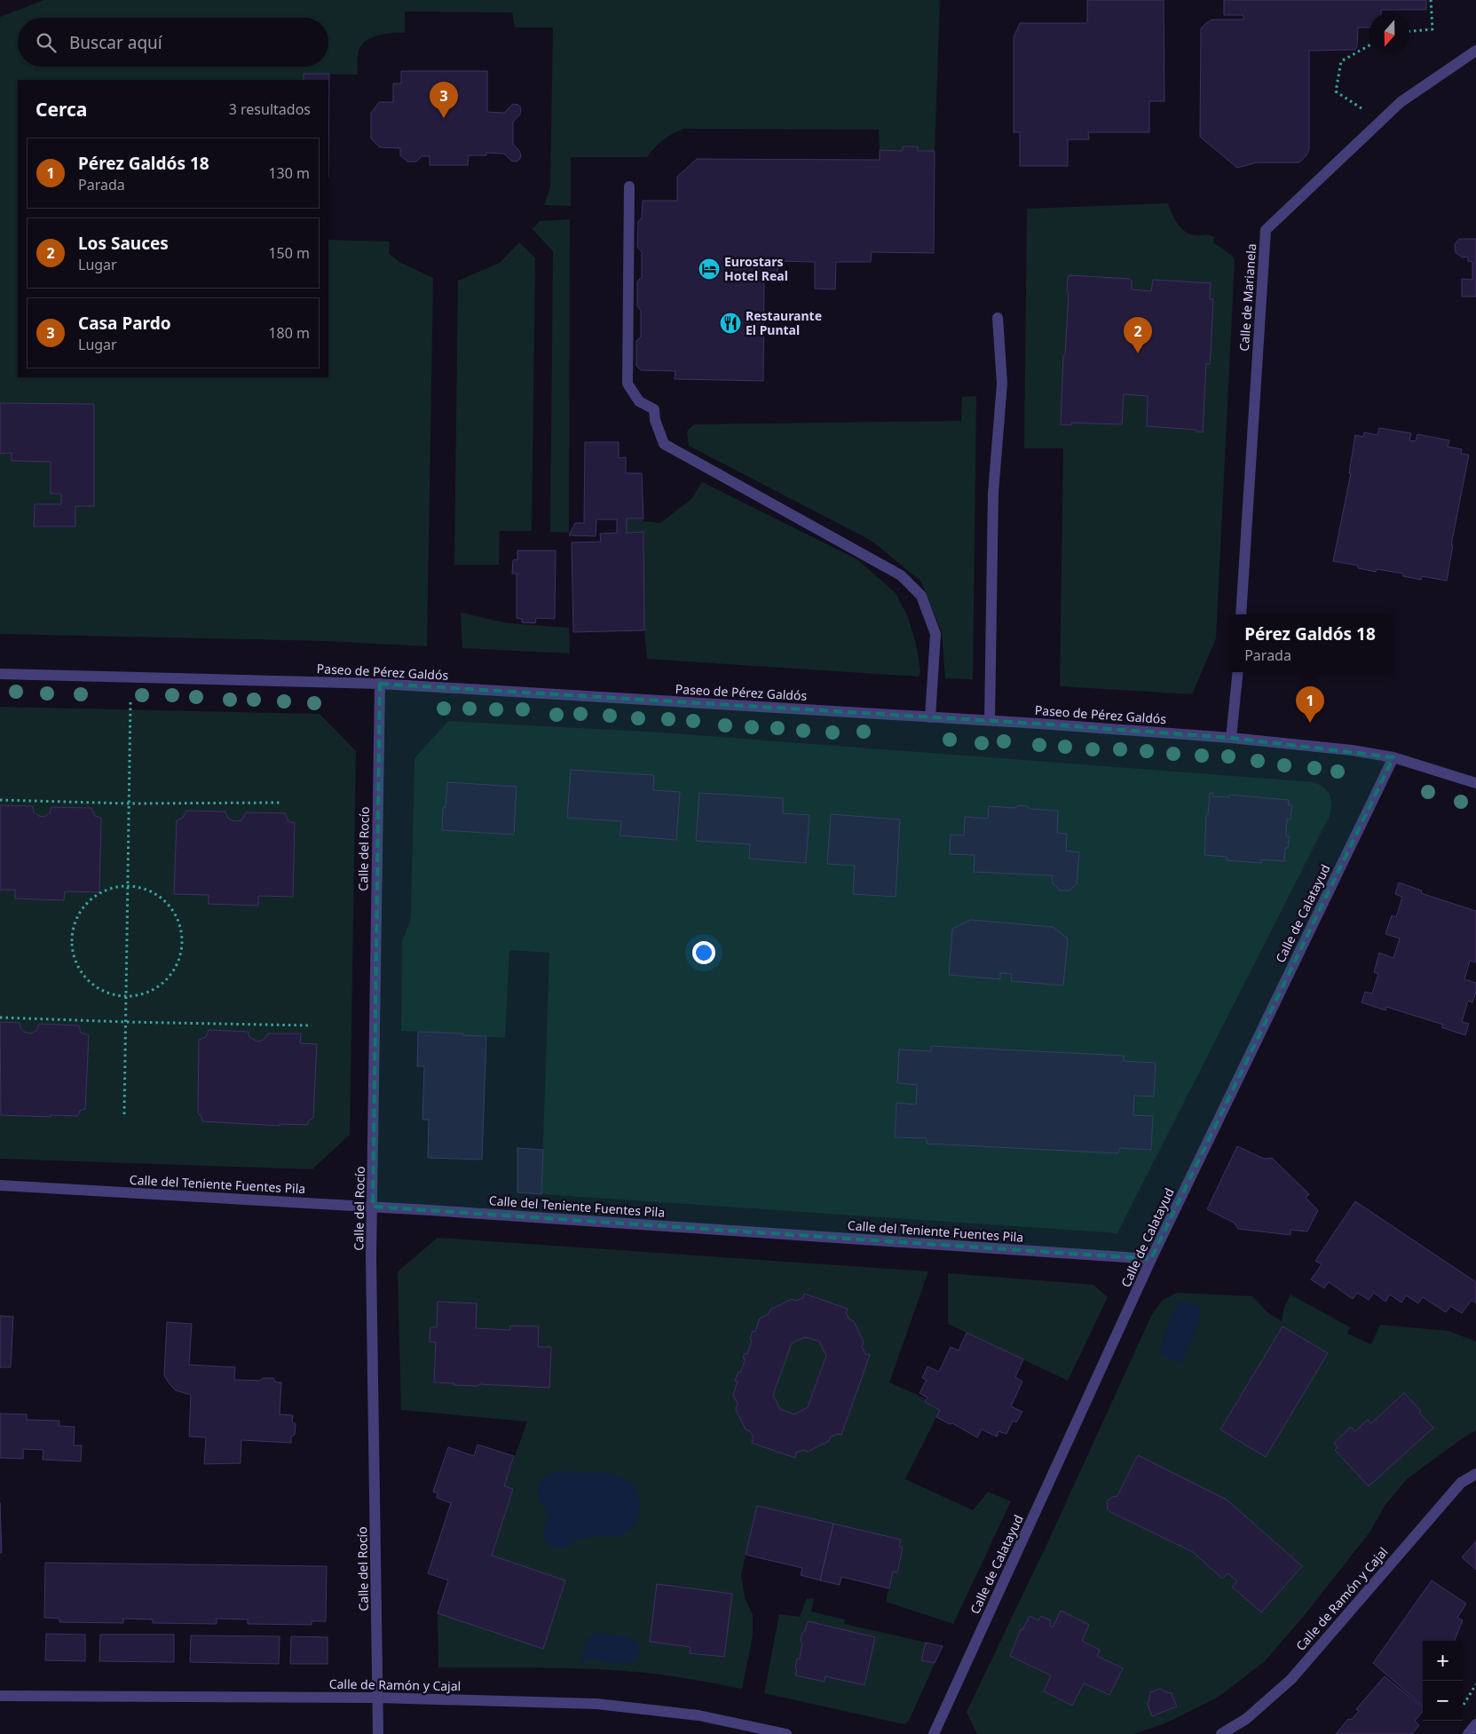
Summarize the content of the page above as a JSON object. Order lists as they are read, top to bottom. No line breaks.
{"streets":{"street":["Calle de Marianela","Paseo de Pérez Galdós","Calle del Rocío","Calle de Calatayud","Calle del Teniente Fuentes Pila","Calle de Ramón y Cajal"]},"crossings":[["Paseo de Pérez Galdós","Calle del Rocío"],["Paseo de Pérez Galdós","Calle de Calatayud"],["Calle del Rocío","Calle del Teniente Fuentes Pila"],["Calle del Rocío","Calle de Ramón y Cajal"],["Calle de Calatayud","Calle del Teniente Fuentes Pila"]],"places":{"hotel":["Eurostars Hotel Real"],"restaurant":["Restaurante El Puntal"]},"north":"bottom","page":{"search":"Buscar aquí","heading":["Cerca","3 resultados"],"pins":["3","2","1"],"list":[{"mark":"1","name":"Pérez Galdós 18","note":"Parada","value":"130 m"},{"mark":"2","name":"Los Sauces","note":"Lugar","value":"150 m"},{"mark":"3","name":"Casa Pardo","note":"Lugar","value":"180 m"}],"popup":["Pérez Galdós 18","Parada"],"map_buttons":["+","−"]}}
